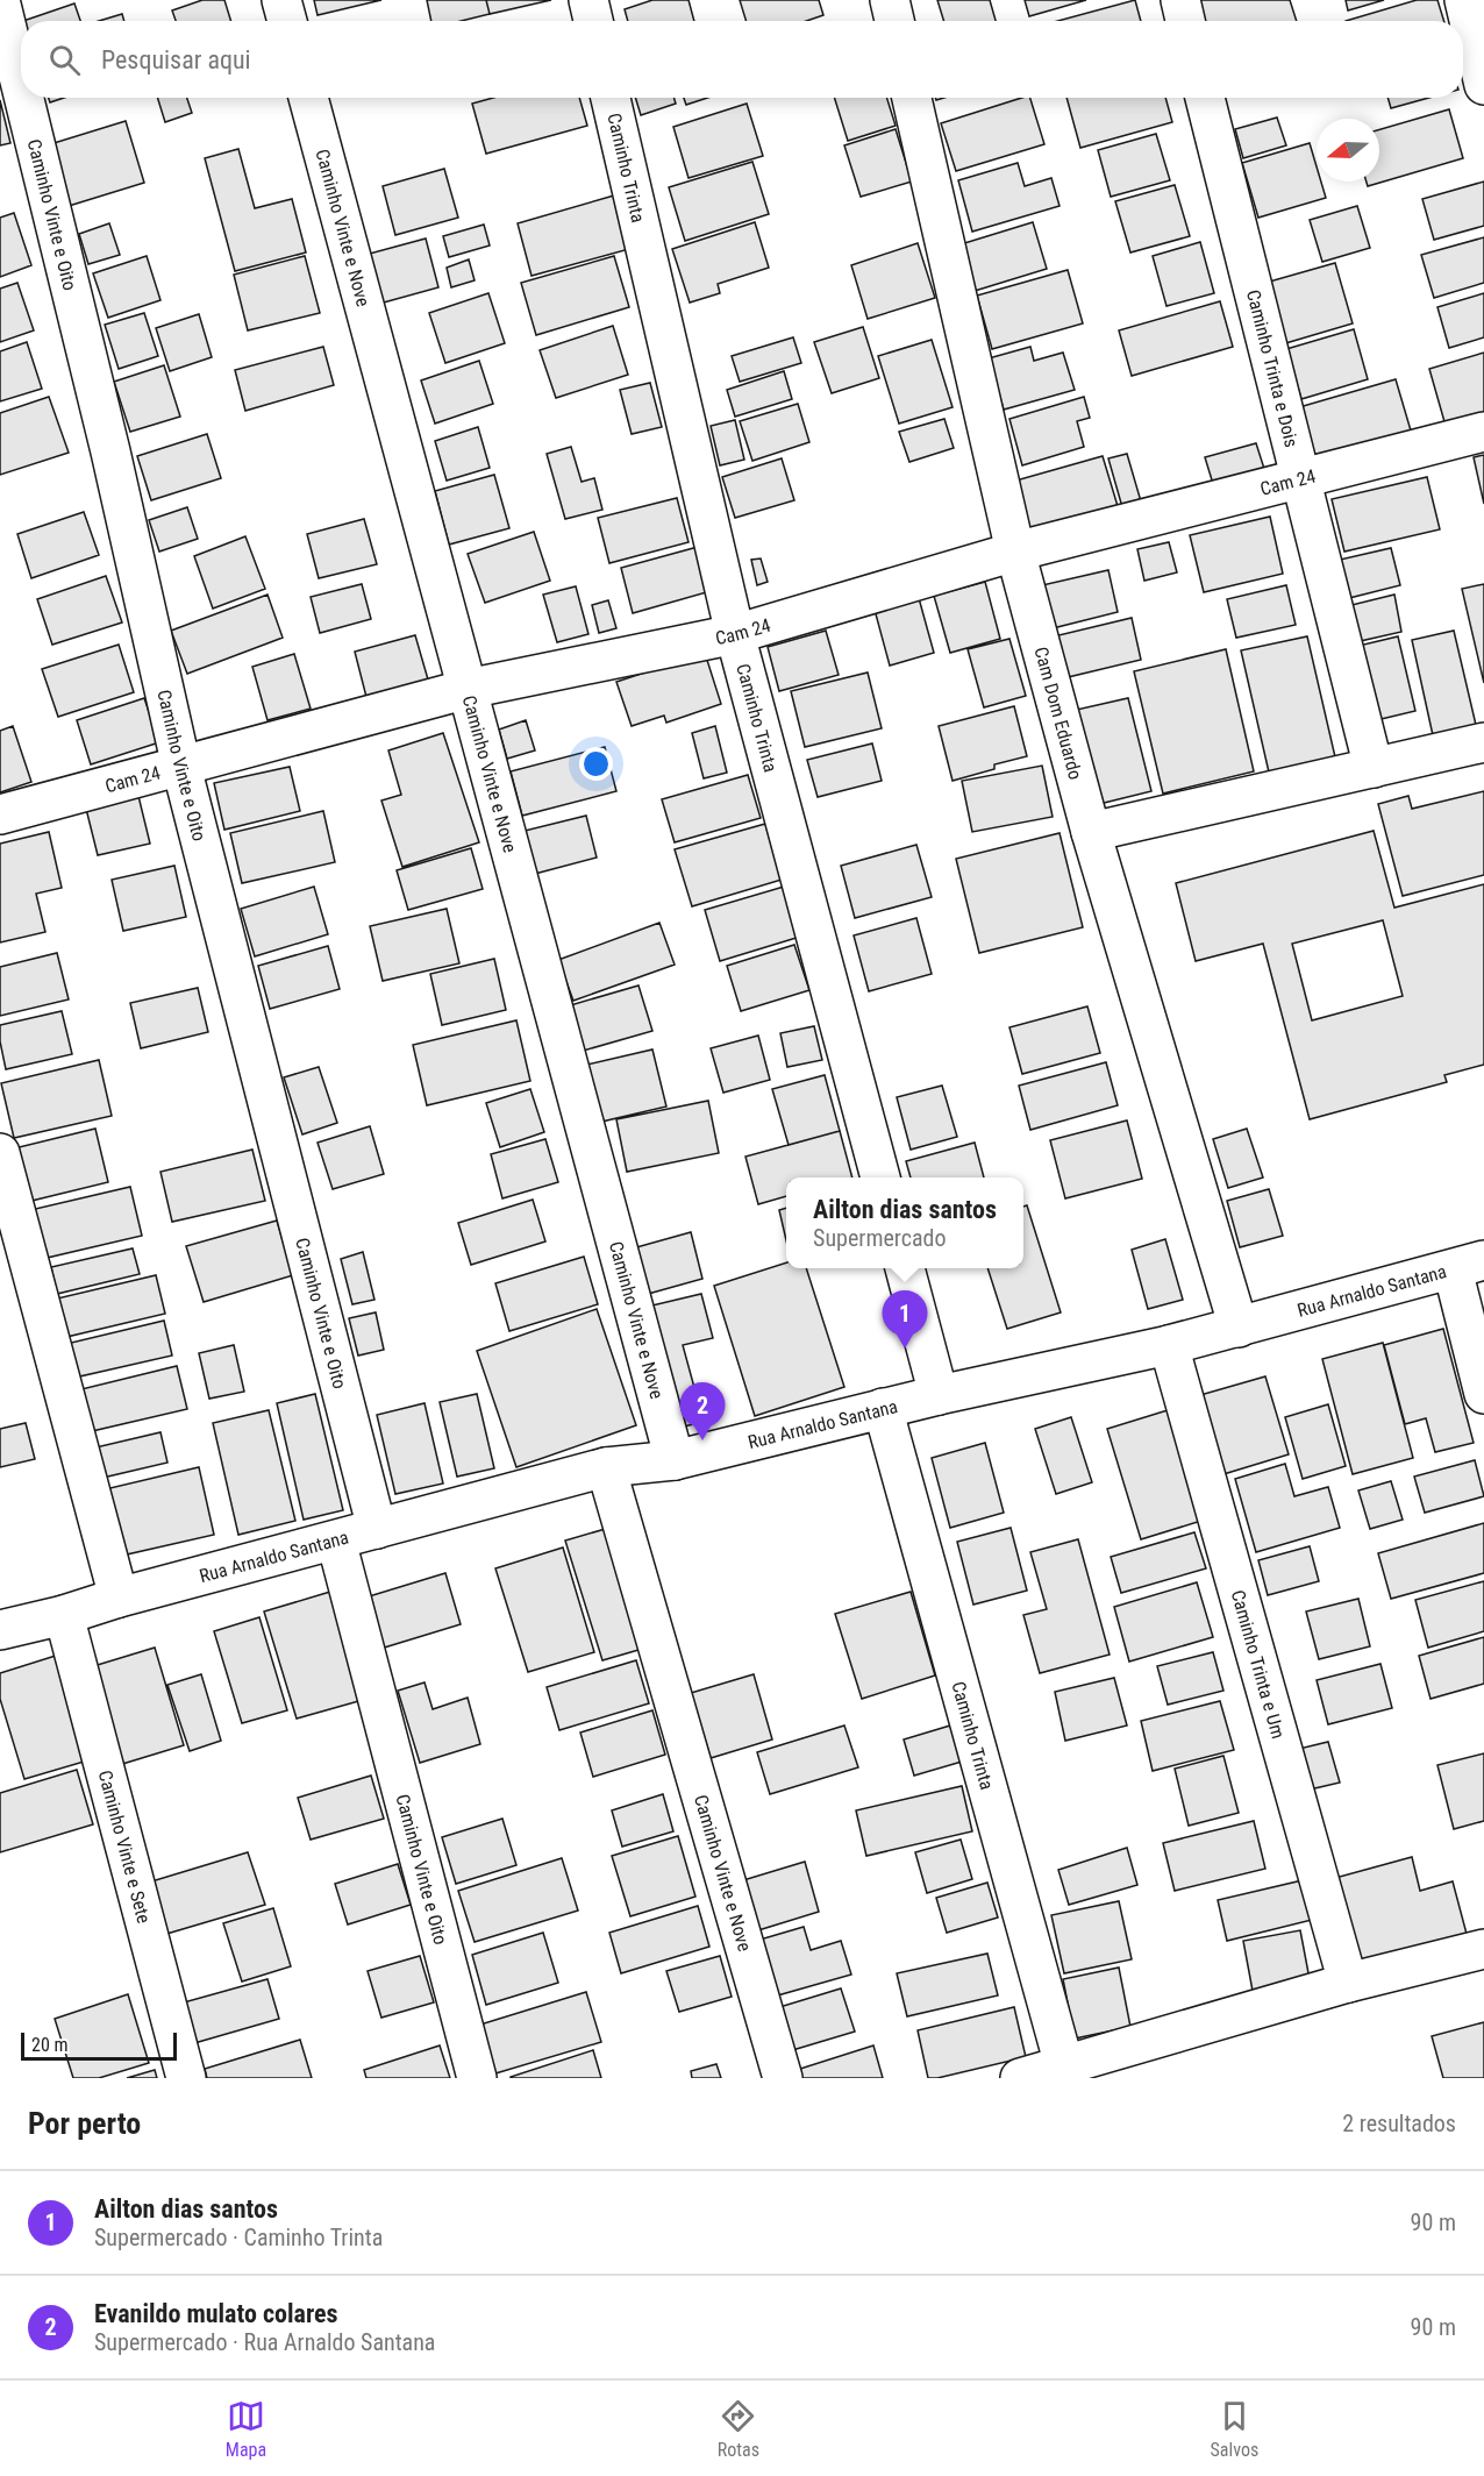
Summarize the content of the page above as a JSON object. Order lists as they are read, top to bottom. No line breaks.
{"streets":{"street":["Caminho Trinta","Caminho Vinte e Oito","Caminho Vinte e Nove","Caminho Trinta e Dois","Cam 24","Cam Dom Eduardo","Rua Arnaldo Santana","Caminho Trinta e Um","Caminho Vinte e Sete"]},"crossings":[["Caminho Trinta","Cam 24"],["Caminho Trinta","Rua Arnaldo Santana"],["Caminho Vinte e Oito","Cam 24"],["Caminho Vinte e Oito","Rua Arnaldo Santana"],["Caminho Vinte e Nove","Cam 24"],["Caminho Vinte e Nove","Rua Arnaldo Santana"],["Caminho Trinta e Dois","Cam 24"],["Cam 24","Cam Dom Eduardo"],["Cam Dom Eduardo","Rua Arnaldo Santana"],["Rua Arnaldo Santana","Caminho Trinta e Um"],["Rua Arnaldo Santana","Caminho Vinte e Sete"]],"scale_bar":"20 m","north":"left","page":{"search":"Pesquisar aqui","popup":["Ailton dias santos","Supermercado"],"pins":["1","2"],"scale":"20 m","heading":["Por perto","2 resultados"],"list":[{"mark":"1","name":"Ailton dias santos","note":"Supermercado · Caminho Trinta","value":"90 m"},{"mark":"2","name":"Evanildo mulato colares","note":"Supermercado · Rua Arnaldo Santana","value":"90 m"}],"nav":["Mapa","Rotas","Salvos"]}}
